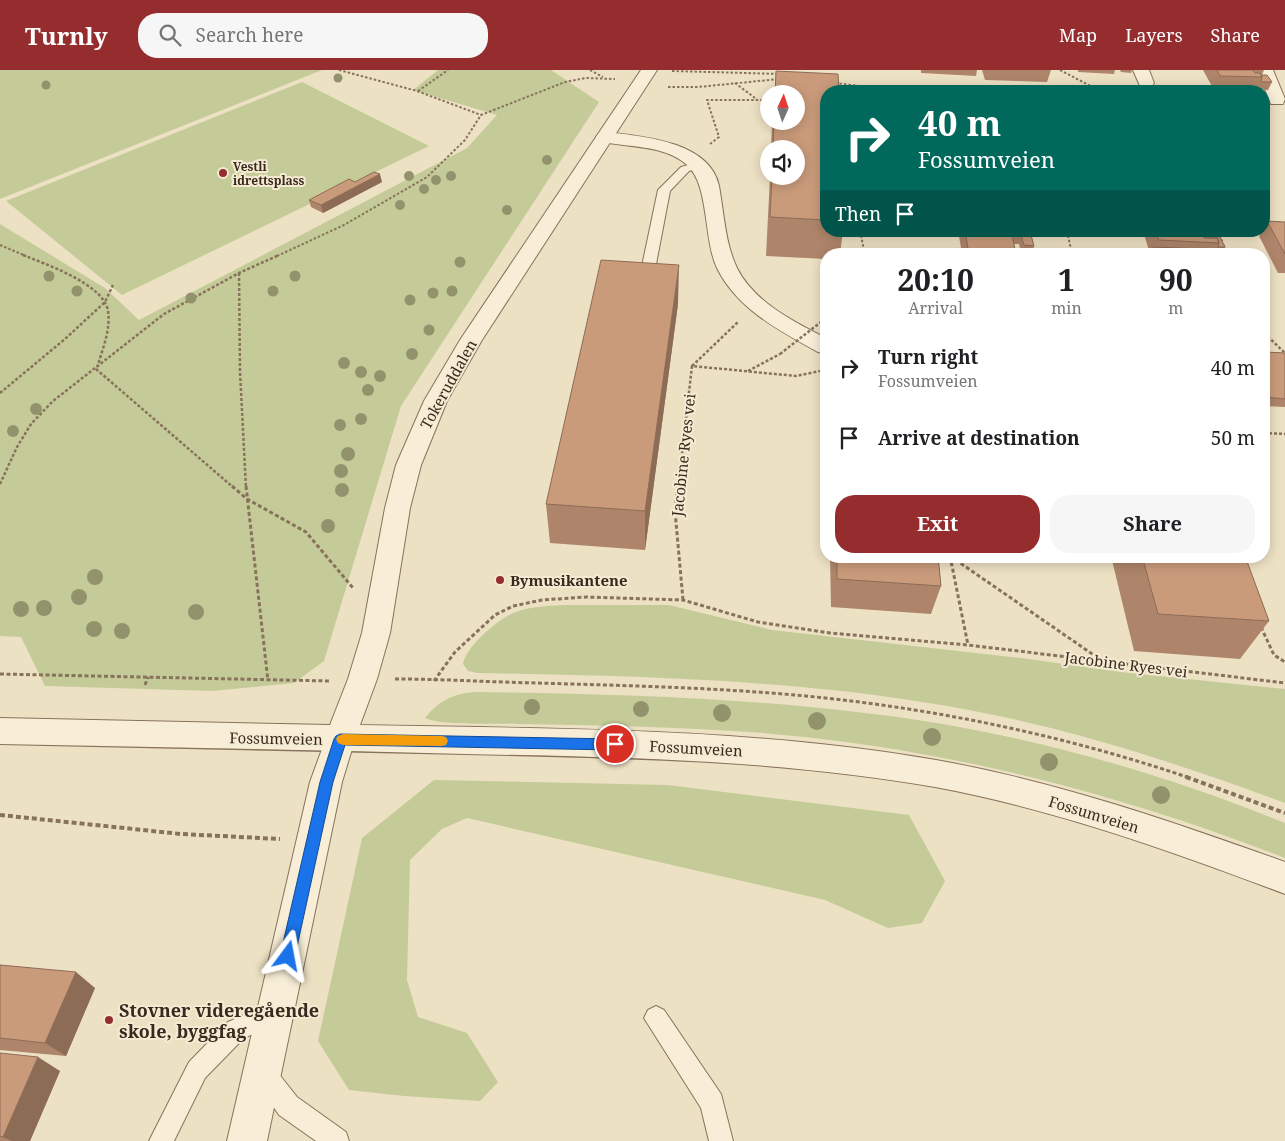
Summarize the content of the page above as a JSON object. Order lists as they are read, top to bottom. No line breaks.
{"streets":{"street":["Tokeruddalen","Fossumveien"],"path":["Jacobine Ryes vei"]},"crossings":[["Tokeruddalen","Fossumveien"]],"places":["Vestli idrettsplass","Bymusikantene","Stovner videregående skole, byggfag"],"north":"top","page":{"header":"Turnly","search":"Search here","nav":["Map","Layers","Share"],"turn":["40 m","Fossumveien"],"then":"Then","eta":["20:10","Arrival","1","min","90","m"],"list":[{"name":"Turn right","note":"Fossumveien","value":"40 m"},{"name":"Arrive at destination","value":"50 m"}],"buttons":["Exit","Share"]}}
